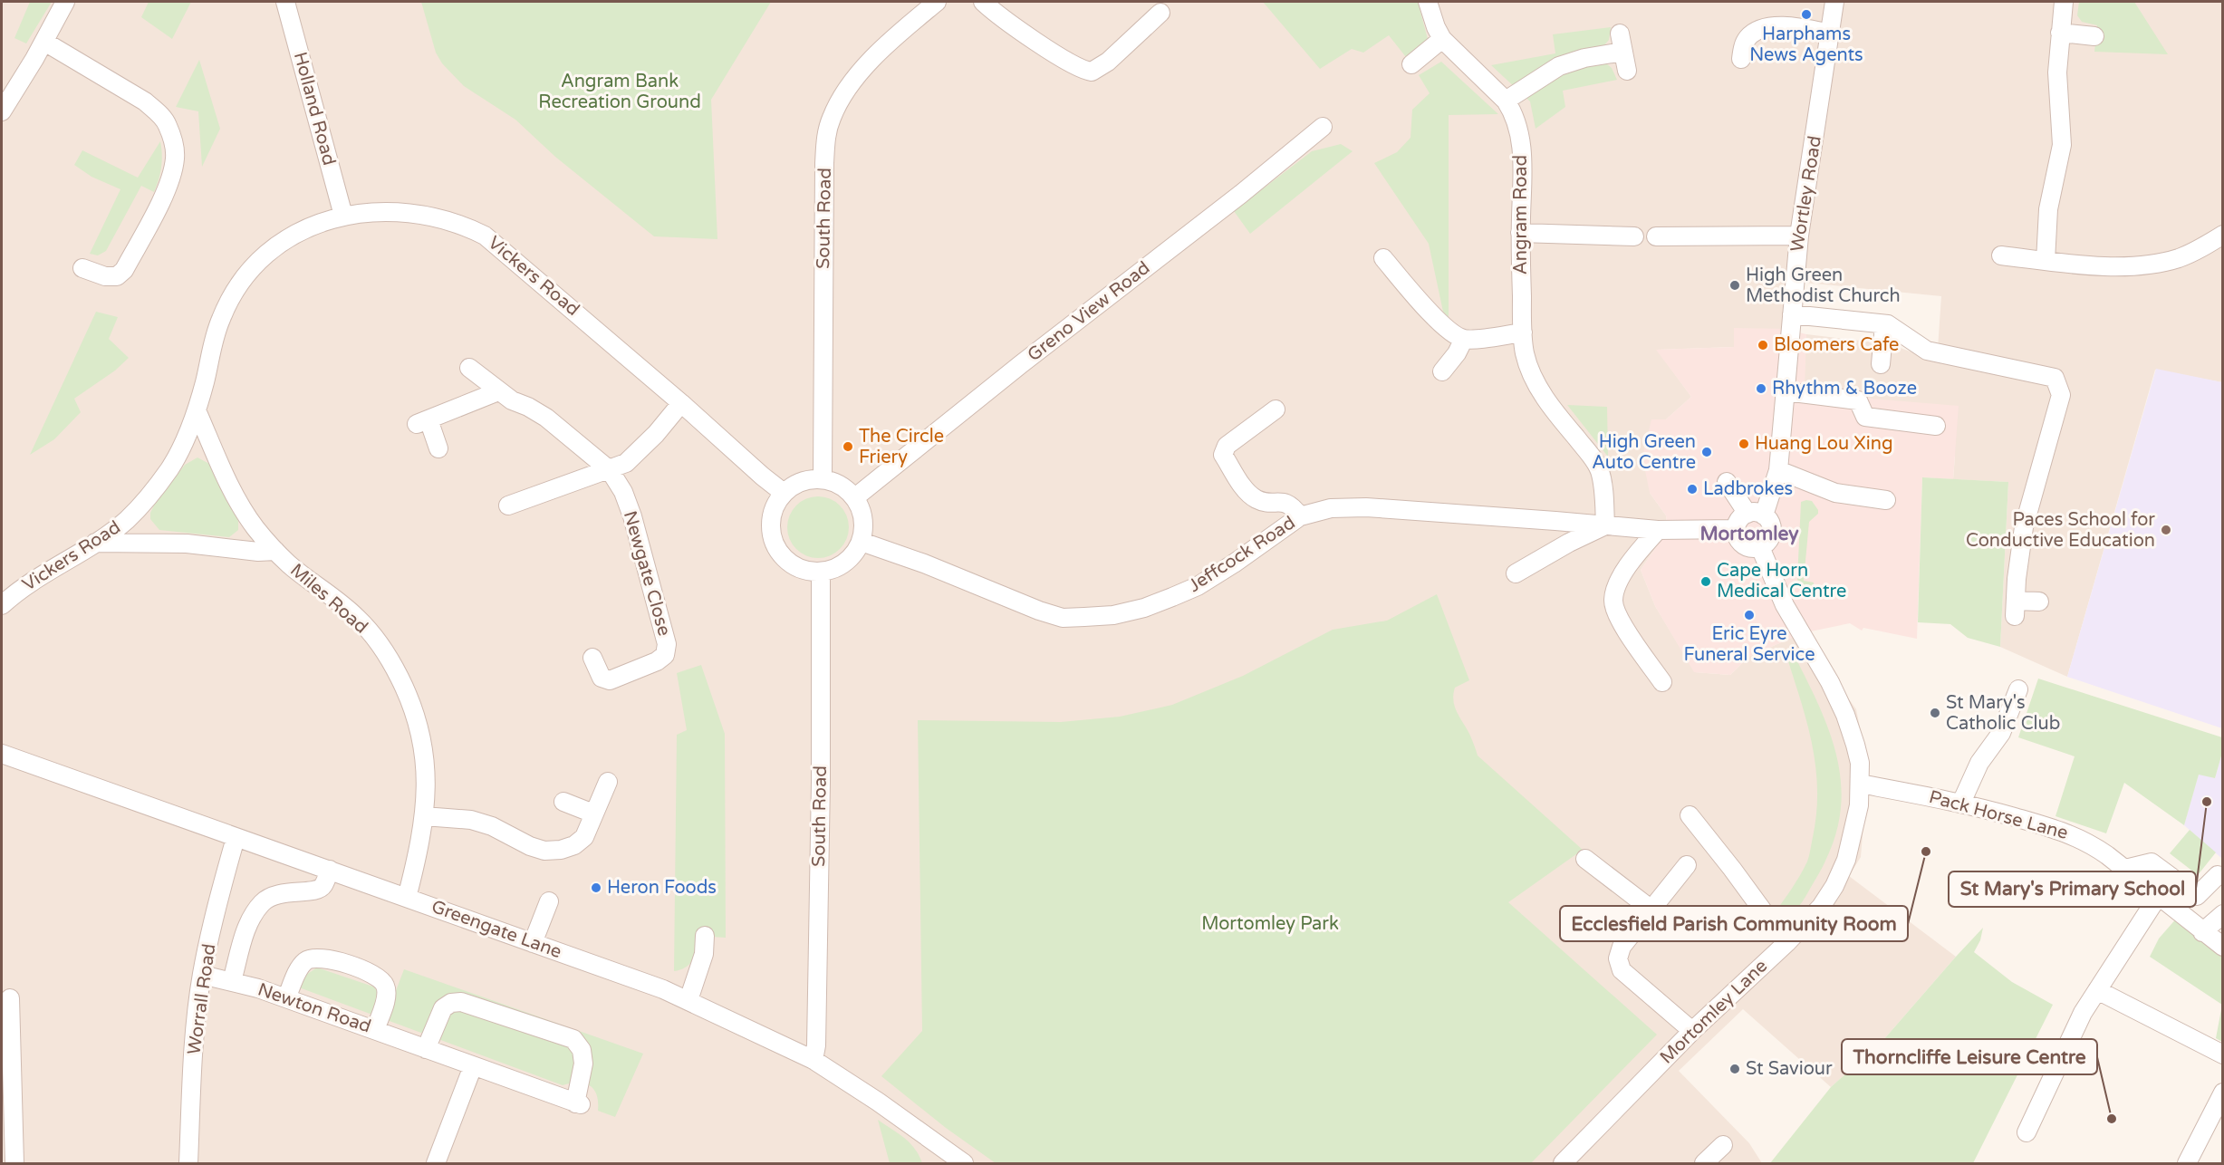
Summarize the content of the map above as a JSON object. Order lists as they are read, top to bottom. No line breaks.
{"streets":{"street":["Holland Road","Wortley Road","Angram Road","South Road","Vickers Road","Greno View Road","Jeffcock Road","Newgate Close","Miles Road","Pack Horse Lane","Greengate Lane","Worrall Road","Newton Road","Mortomley Lane"]},"crossings":[["Holland Road","Vickers Road"],["Wortley Road","Jeffcock Road"],["Wortley Road","Mortomley Lane"],["Angram Road","Jeffcock Road"],["South Road","Vickers Road"],["South Road","Greno View Road"],["South Road","Jeffcock Road"],["South Road","Greengate Lane"],["Vickers Road","Greno View Road"],["Vickers Road","Jeffcock Road"],["Vickers Road","Miles Road"],["Greno View Road","Jeffcock Road"],["Jeffcock Road","Mortomley Lane"],["Miles Road","Greengate Lane"],["Pack Horse Lane","Mortomley Lane"],["Greengate Lane","Worrall Road"],["Worrall Road","Newton Road"]],"districts":["Mortomley"],"parks":["Angram Bank Recreation Ground","Mortomley Park"],"places":["Harphams News Agents","High Green Methodist Church","Bloomers Cafe","Rhythm & Booze","Huang Lou Xing","The Circle Friery","High Green Auto Centre","Ladbrokes","Paces School for Conductive Education","Cape Horn Medical Centre","Eric Eyre Funeral Service","St Mary's Catholic Club","St Mary's Primary School","Ecclesfield Parish Community Room","Heron Foods","St Saviour","Thorncliffe Leisure Centre"]}
